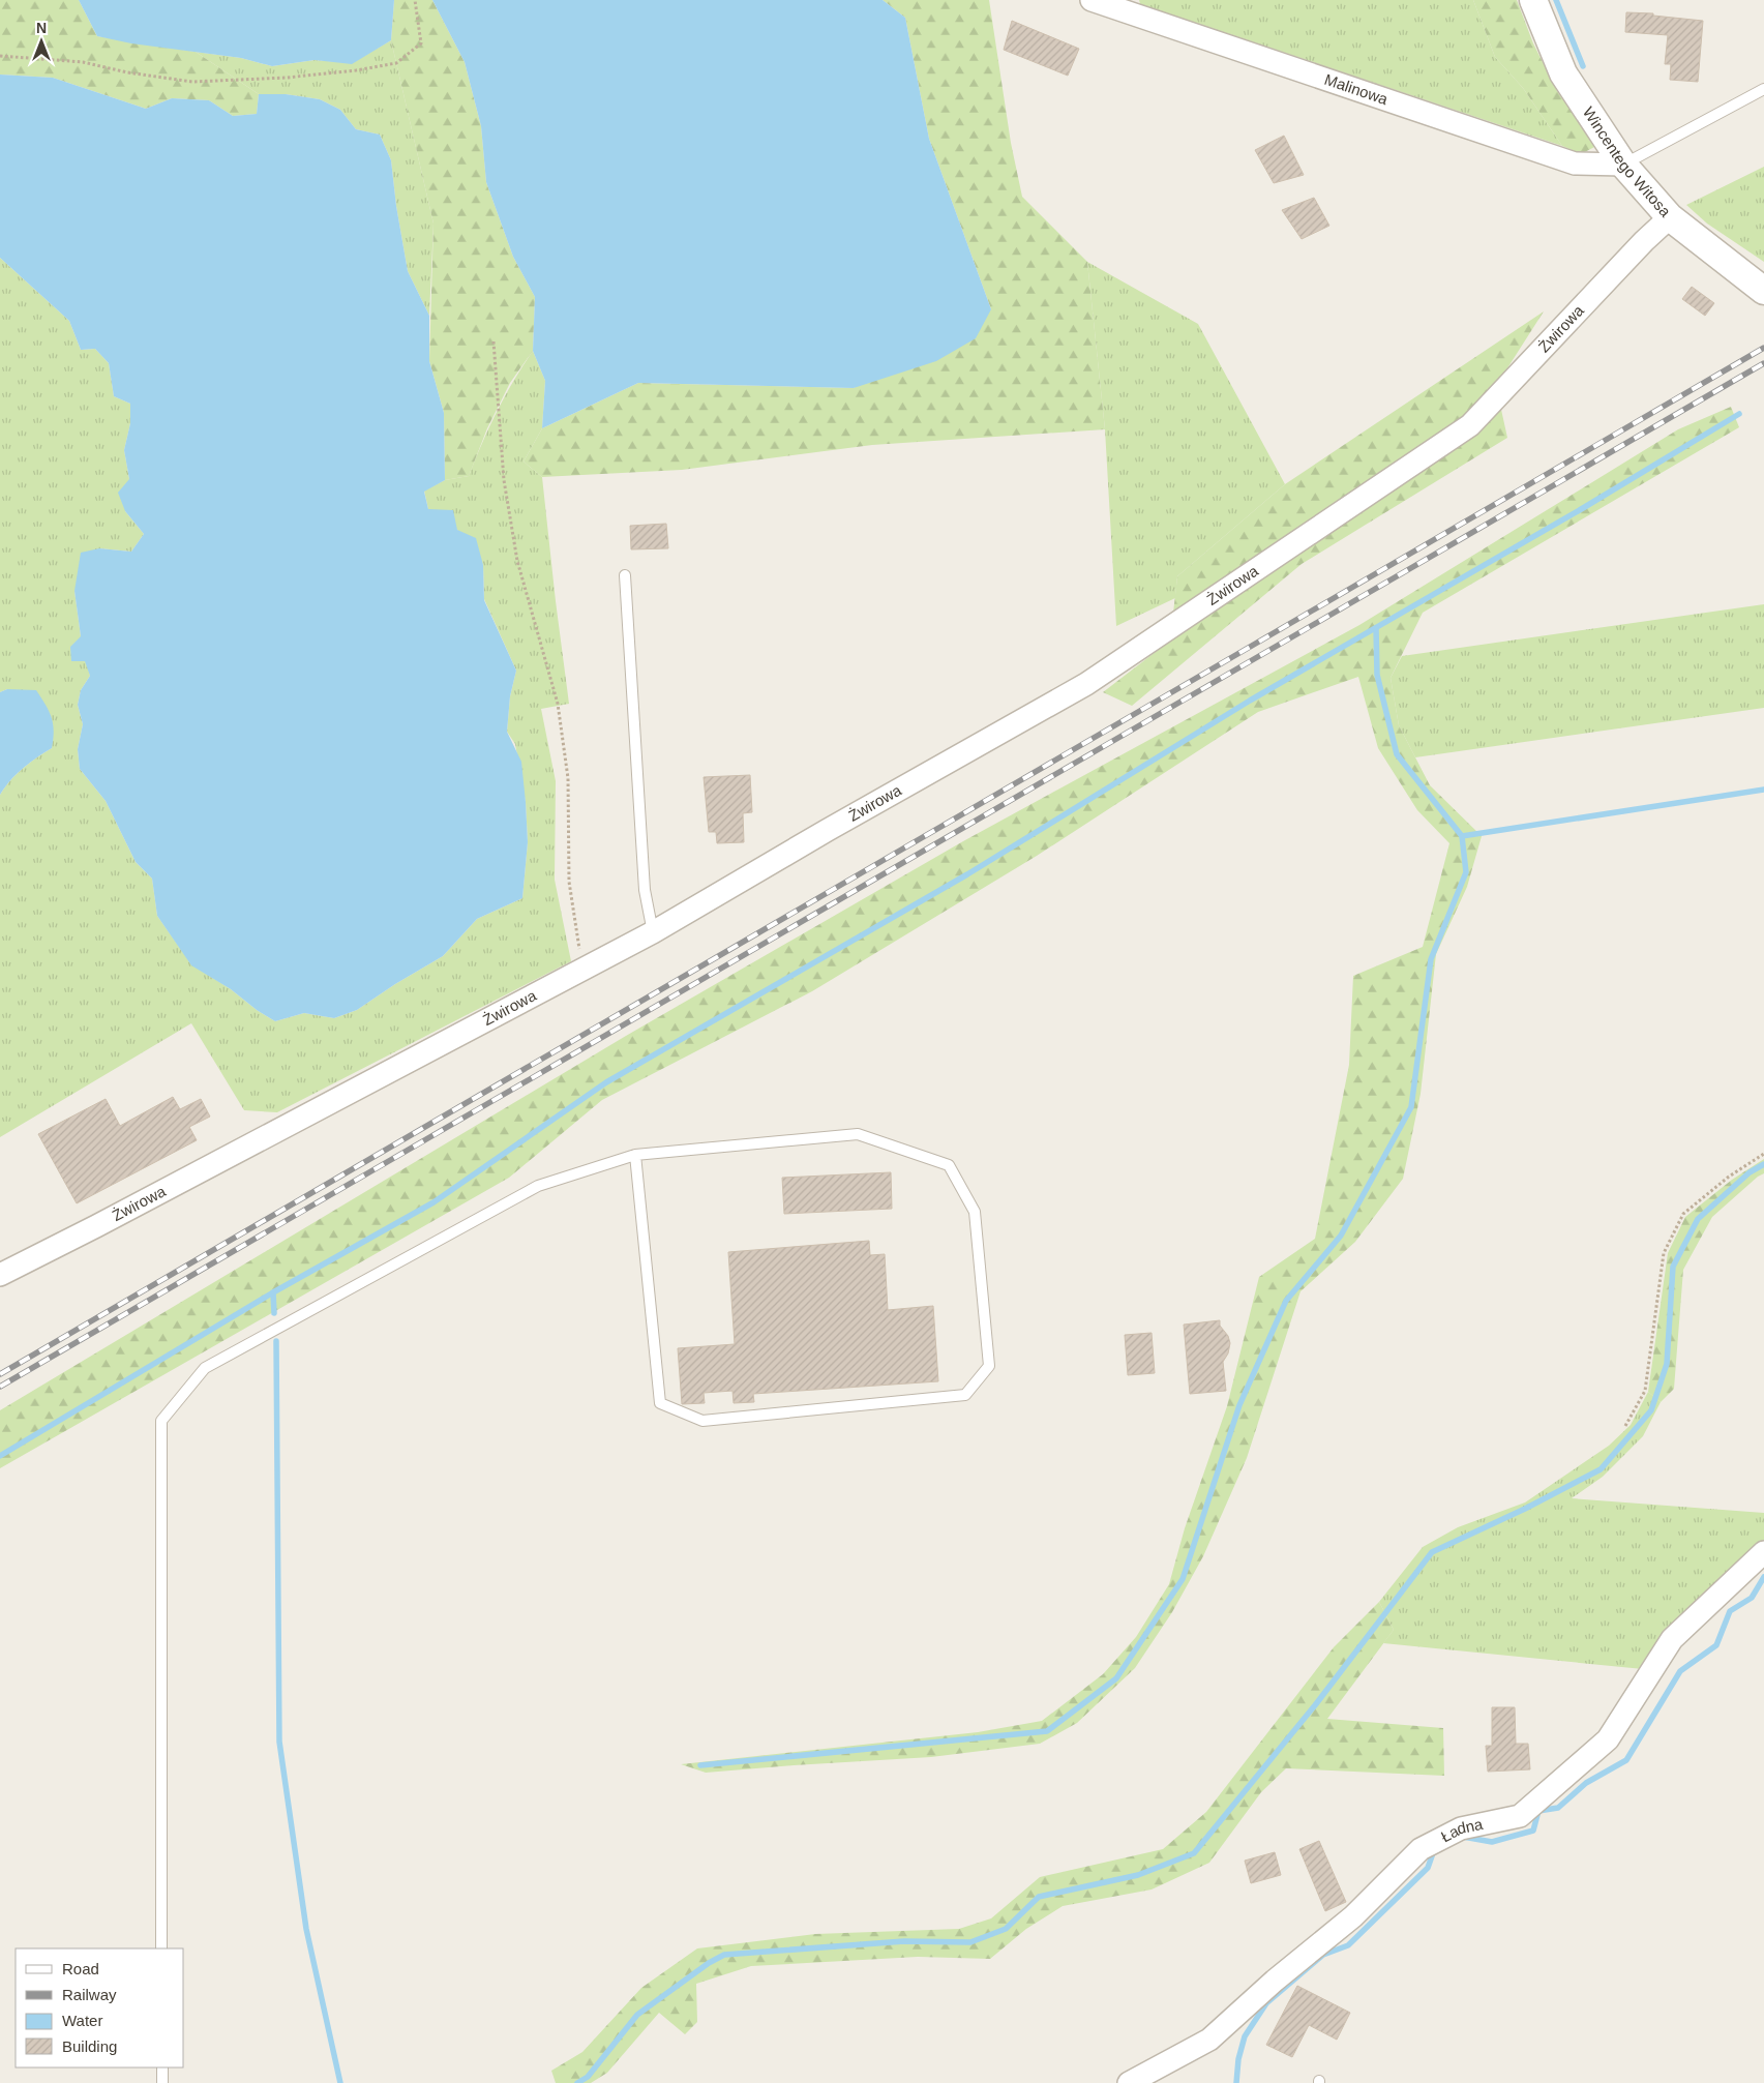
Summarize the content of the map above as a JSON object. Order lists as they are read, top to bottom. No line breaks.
{"streets":{"street":["Malinowa","Wincentego Witosa","Żwirowa","Ładna"]},"crossings":[["Malinowa","Wincentego Witosa"],["Wincentego Witosa","Żwirowa"]],"legend":["Road","Railway","Water","Building"],"north":"top"}
